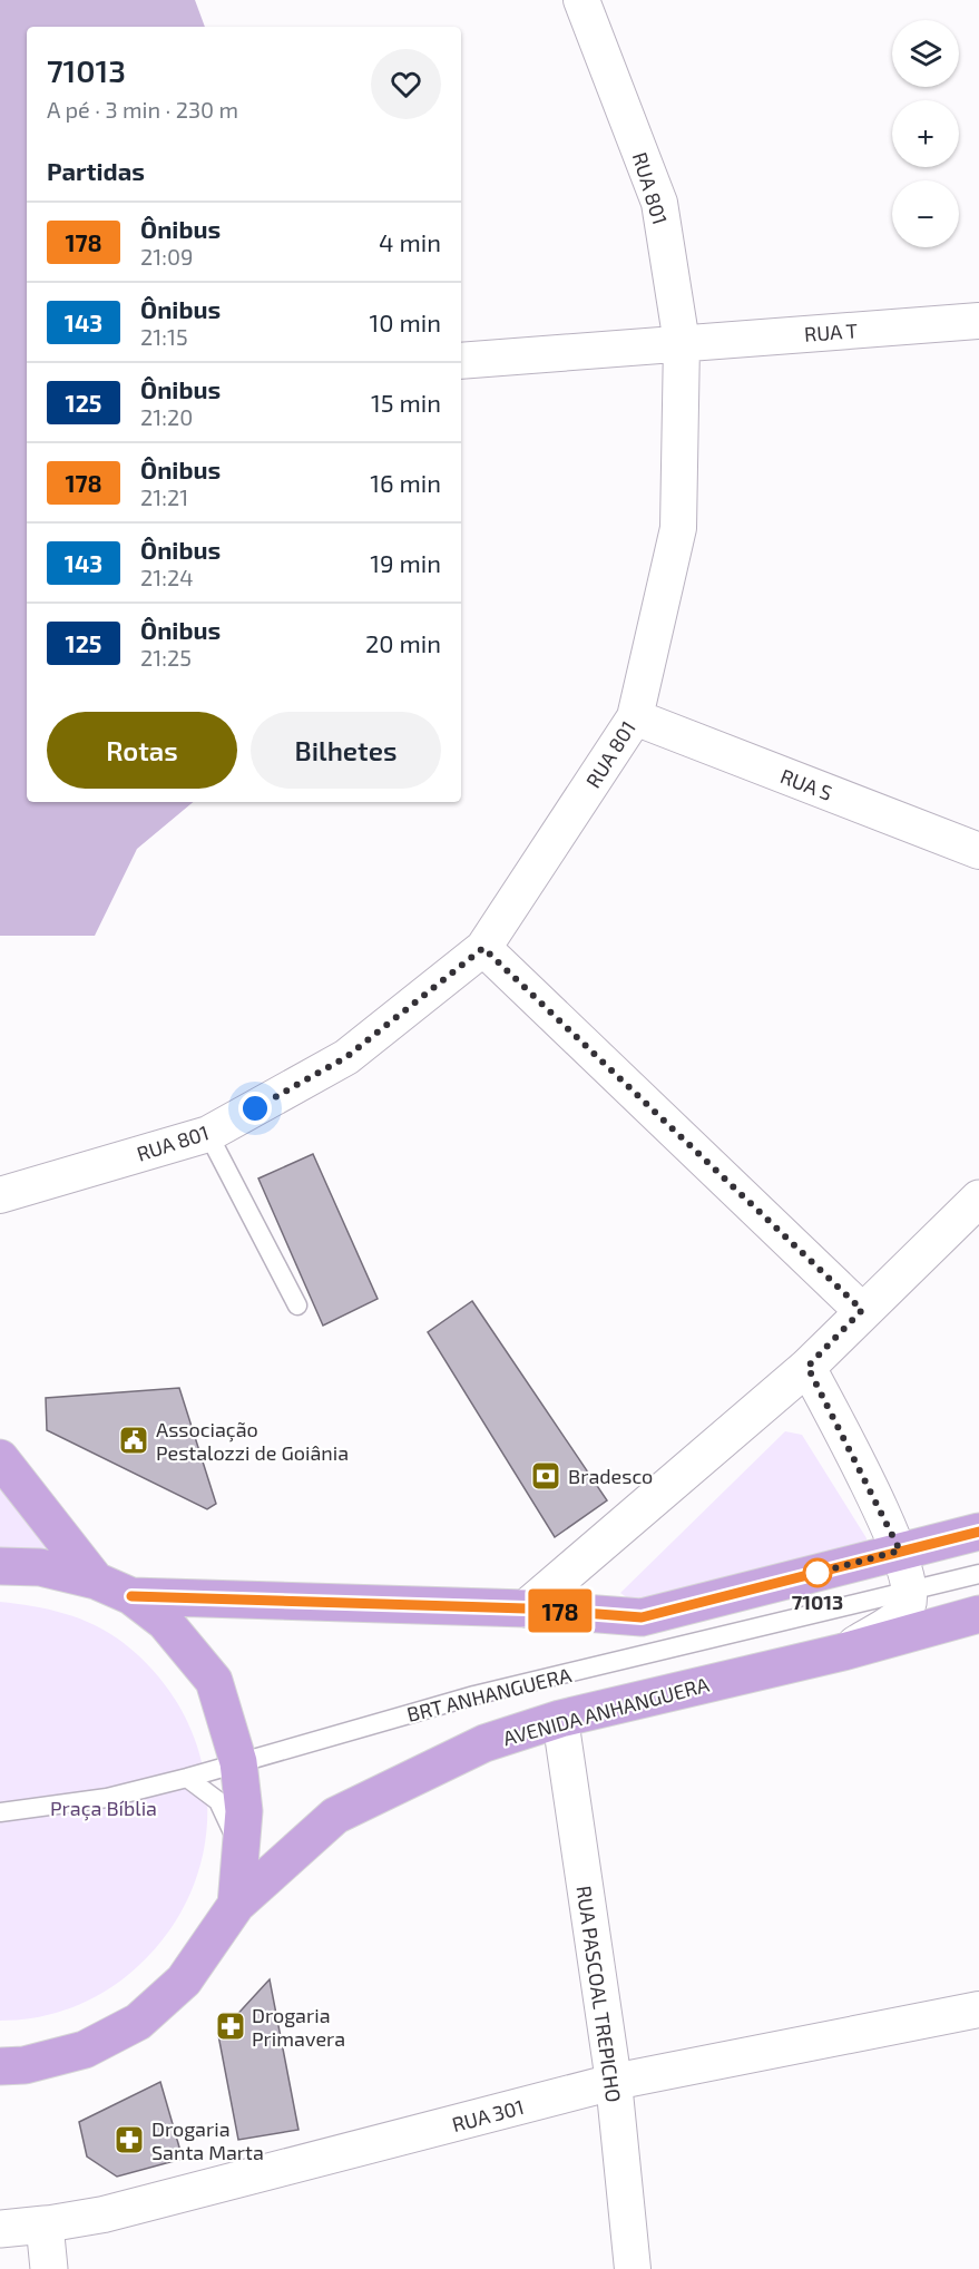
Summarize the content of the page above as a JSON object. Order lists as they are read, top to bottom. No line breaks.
{"streets":{"main road":["AVENIDA ANHANGUERA"],"street":["RUA 801","RUA T","RUA S","RUA PASCOAL TREPICHO","RUA 301"],"lane":["BRT ANHANGUERA"]},"crossings":[["RUA 801","RUA T"],["RUA 801","RUA S"],["AVENIDA ANHANGUERA","RUA PASCOAL TREPICHO"],["RUA PASCOAL TREPICHO","RUA 301"]],"parks":["Praça Bíblia"],"places":{"public building":["Associação Pestalozzi de Goiânia"],"bank":["Bradesco"],"other":["71013"],"pharmacy":["Drogaria Primavera","Drogaria Santa Marta"]},"lines":["bus line 178"],"page":{"on_map":"178","map_buttons":["+","−"],"heading":[["71013","A pé · 3 min · 230 m"],"Partidas"],"list":[{"mark":"178","name":"Ônibus","note":"21:09","value":"4 min"},{"mark":"143","name":"Ônibus","note":"21:15","value":"10 min"},{"mark":"125","name":"Ônibus","note":"21:20","value":"15 min"},{"mark":"178","name":"Ônibus","note":"21:21","value":"16 min"},{"mark":"143","name":"Ônibus","note":"21:24","value":"19 min"},{"mark":"125","name":"Ônibus","note":"21:25","value":"20 min"}],"buttons":["Rotas","Bilhetes"]}}
